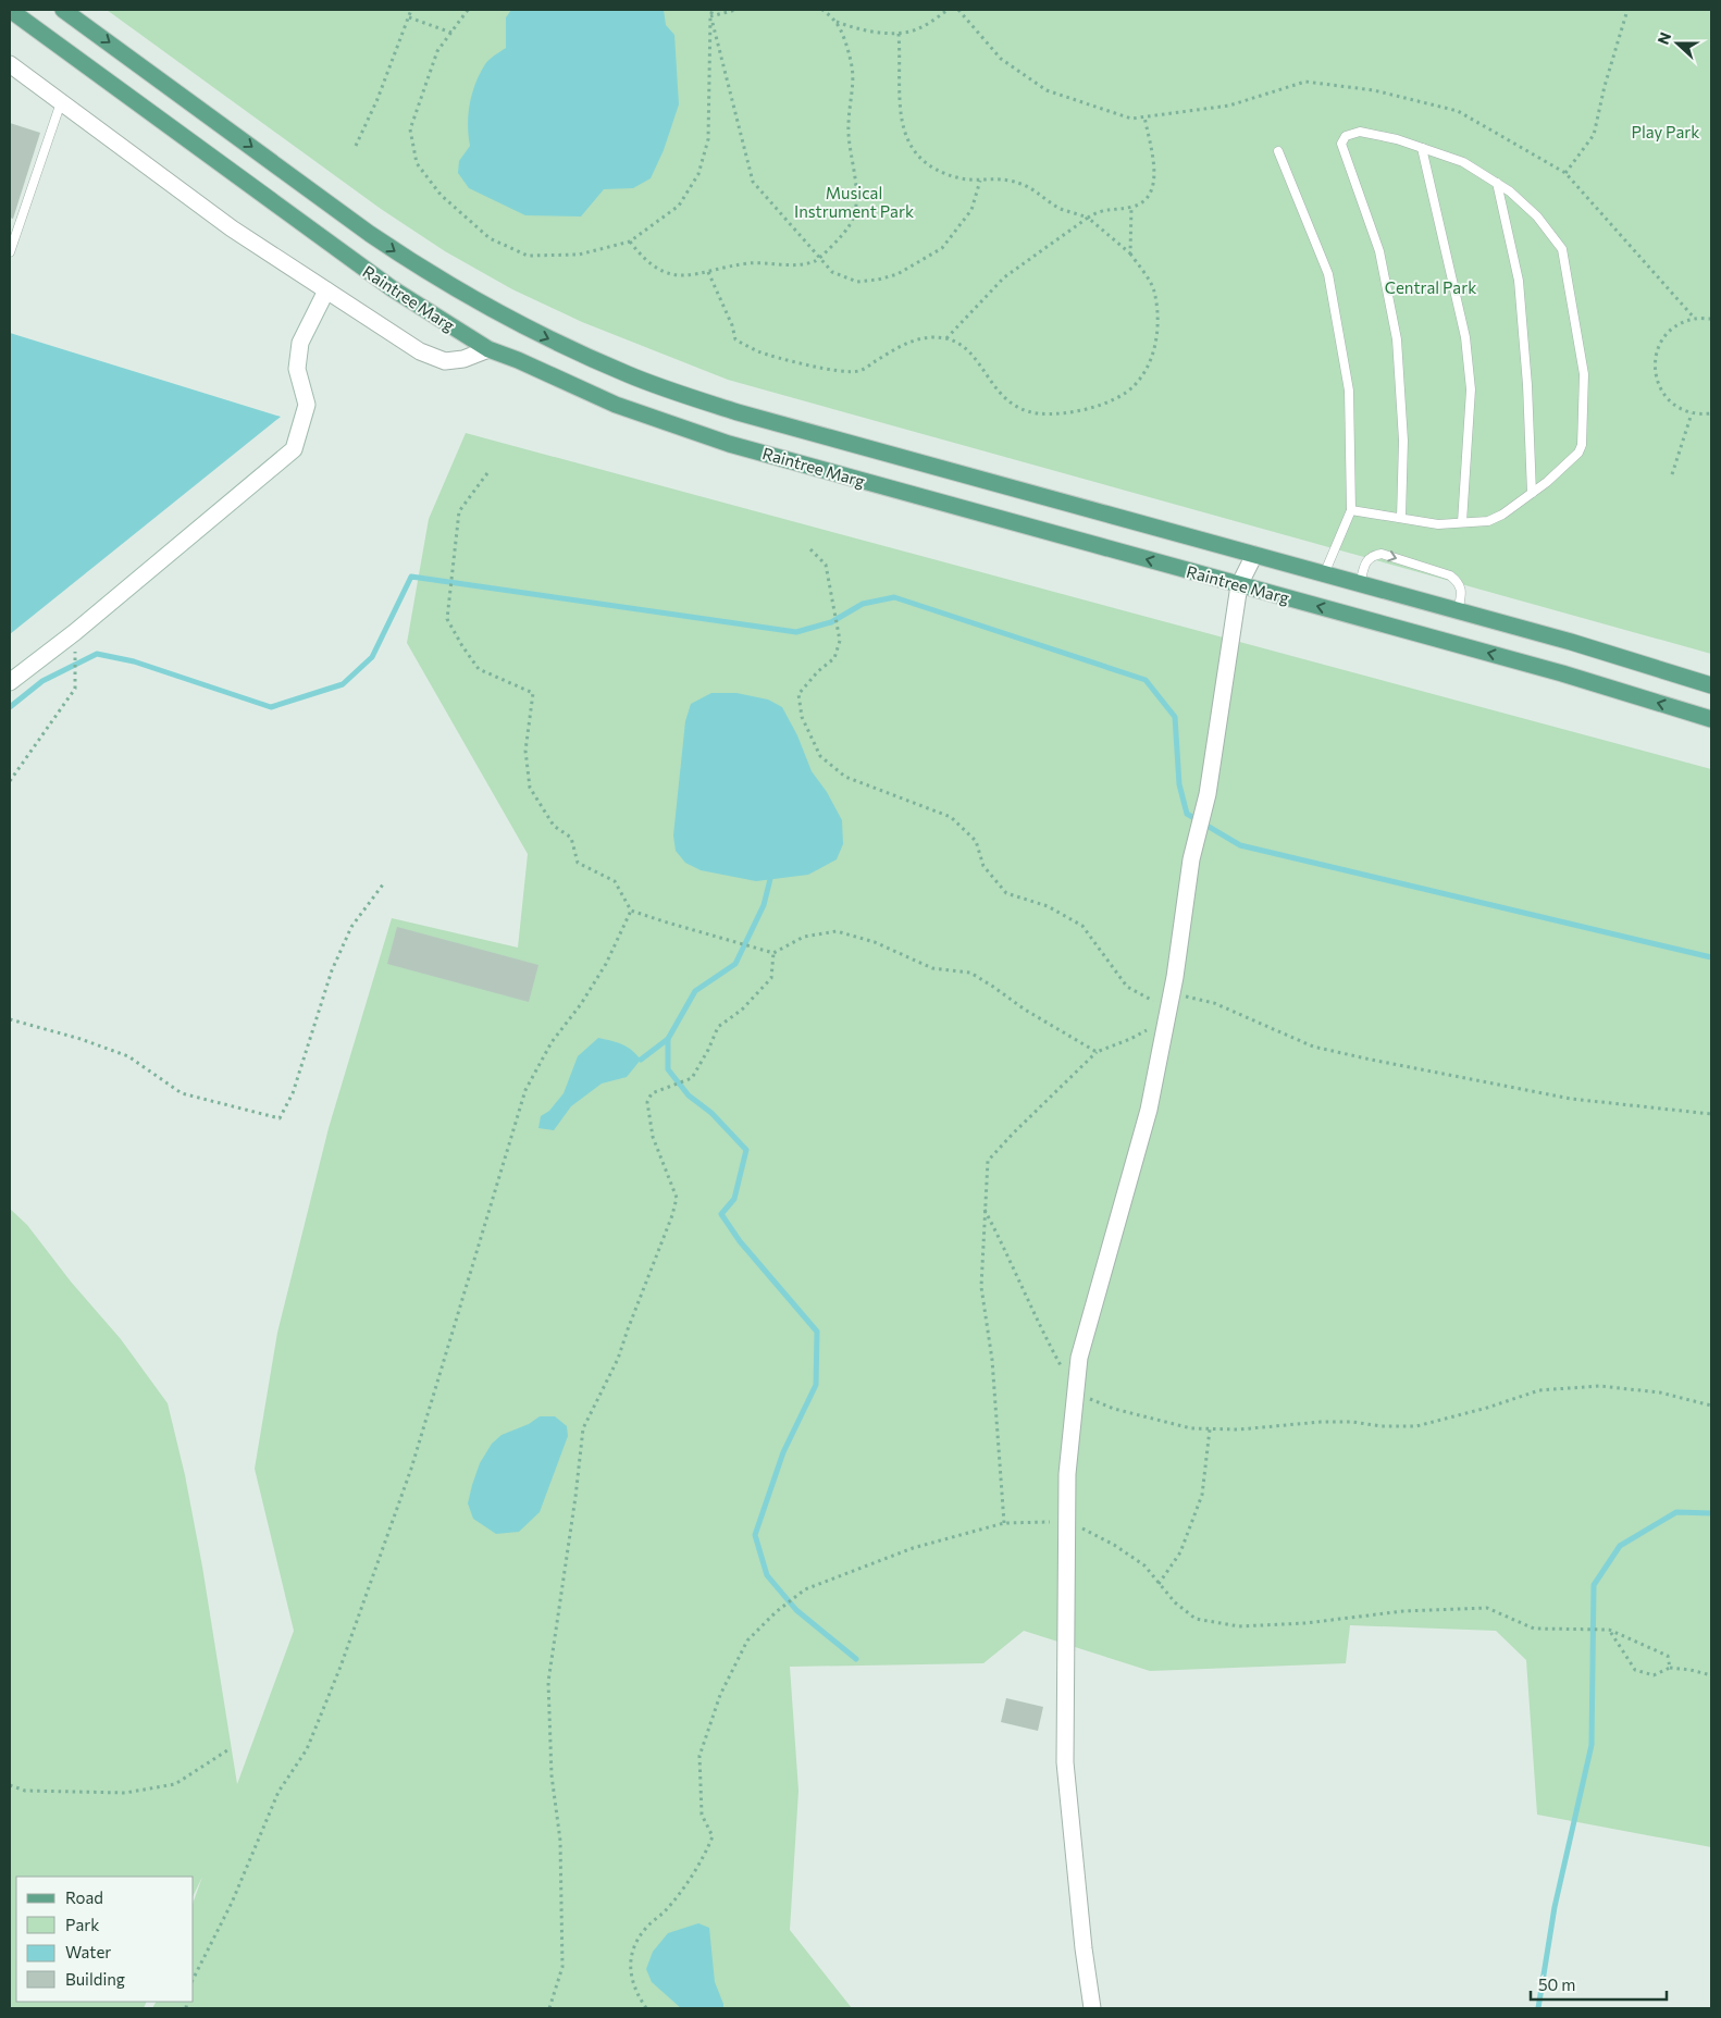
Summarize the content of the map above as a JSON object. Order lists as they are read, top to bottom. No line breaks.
{"streets":{"main road":["Raintree Marg"]},"parks":["Play Park","Musical Instrument Park","Central Park"],"legend":["Road","Park","Water","Building"],"scale_bar":"50 m","north":"left"}
